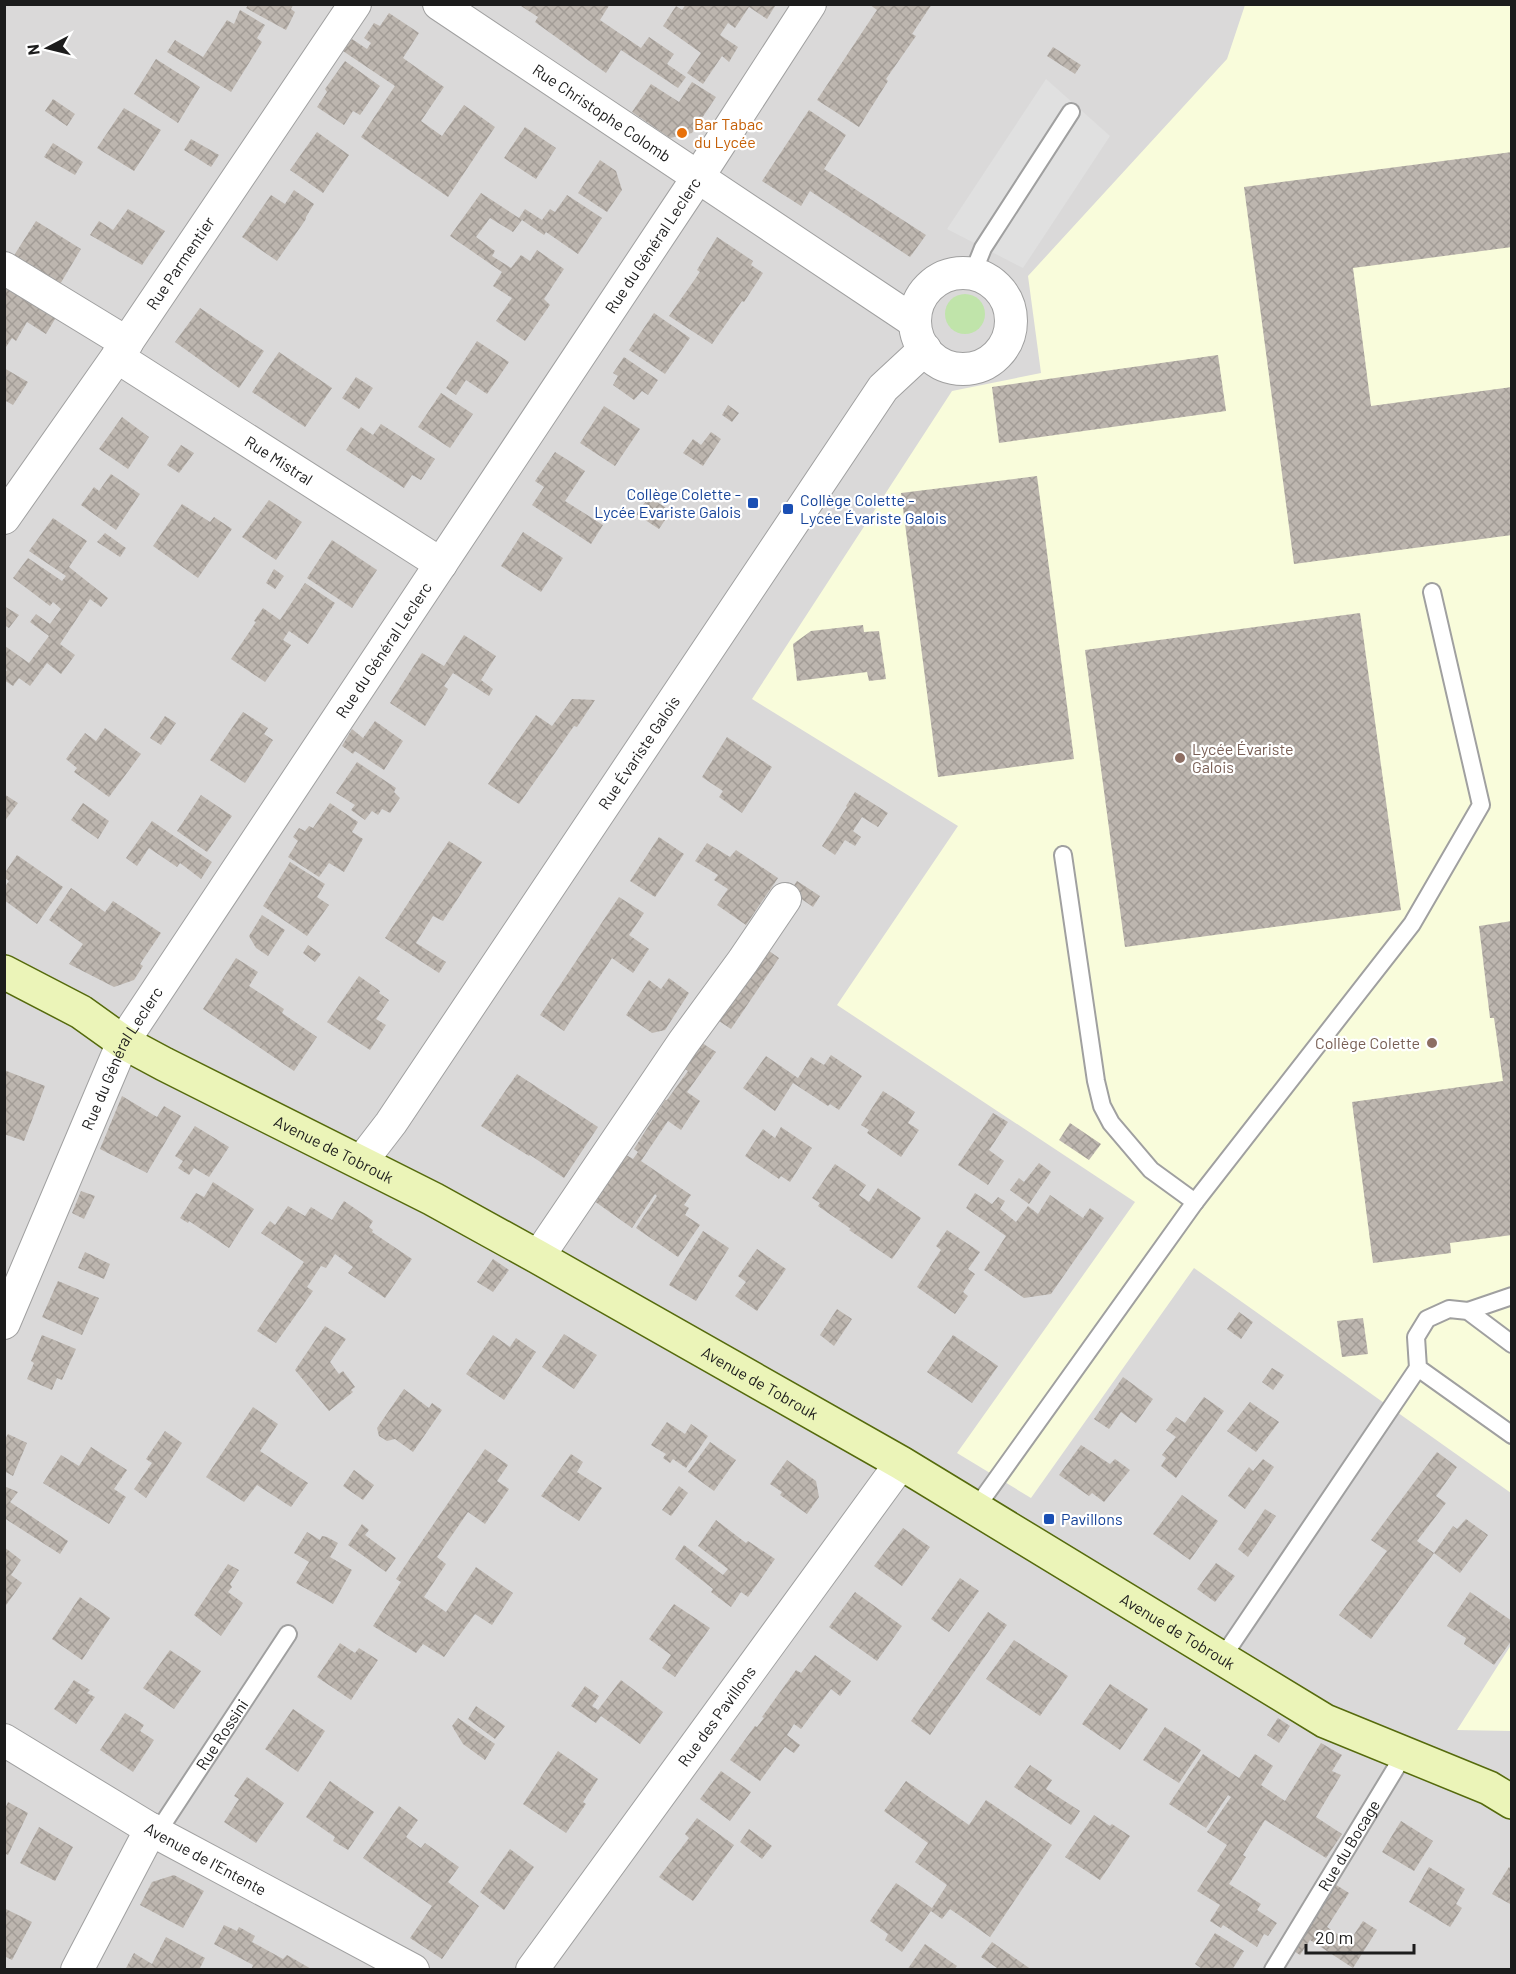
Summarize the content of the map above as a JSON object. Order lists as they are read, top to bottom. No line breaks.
{"streets":{"street":["Rue Christophe Colomb","Rue du Général Leclerc","Rue Parmentier","Rue Mistral","Rue Évariste Galois","Avenue de Tobrouk","Rue des Pavillons","Avenue de l'Entente"],"lane":["Rue Rossini","Rue du Bocage"]},"crossings":[["Rue Christophe Colomb","Rue du Général Leclerc"],["Rue Christophe Colomb","Rue Évariste Galois"],["Rue du Général Leclerc","Rue Mistral"],["Rue du Général Leclerc","Avenue de Tobrouk"],["Rue Parmentier","Rue Mistral"],["Rue Évariste Galois","Avenue de Tobrouk"],["Avenue de Tobrouk","Rue des Pavillons"],["Avenue de Tobrouk","Rue du Bocage"],["Rue Rossini","Avenue de l'Entente"]],"places":{"other":["Bar Tabac du Lycée","Lycée Évariste Galois","Collège Colette"],"transit":["Collège Colette - Lycée Evariste Galois","Collège Colette - Lycée Évariste Galois","Pavillons"]},"scale_bar":"20 m","north":"left"}
